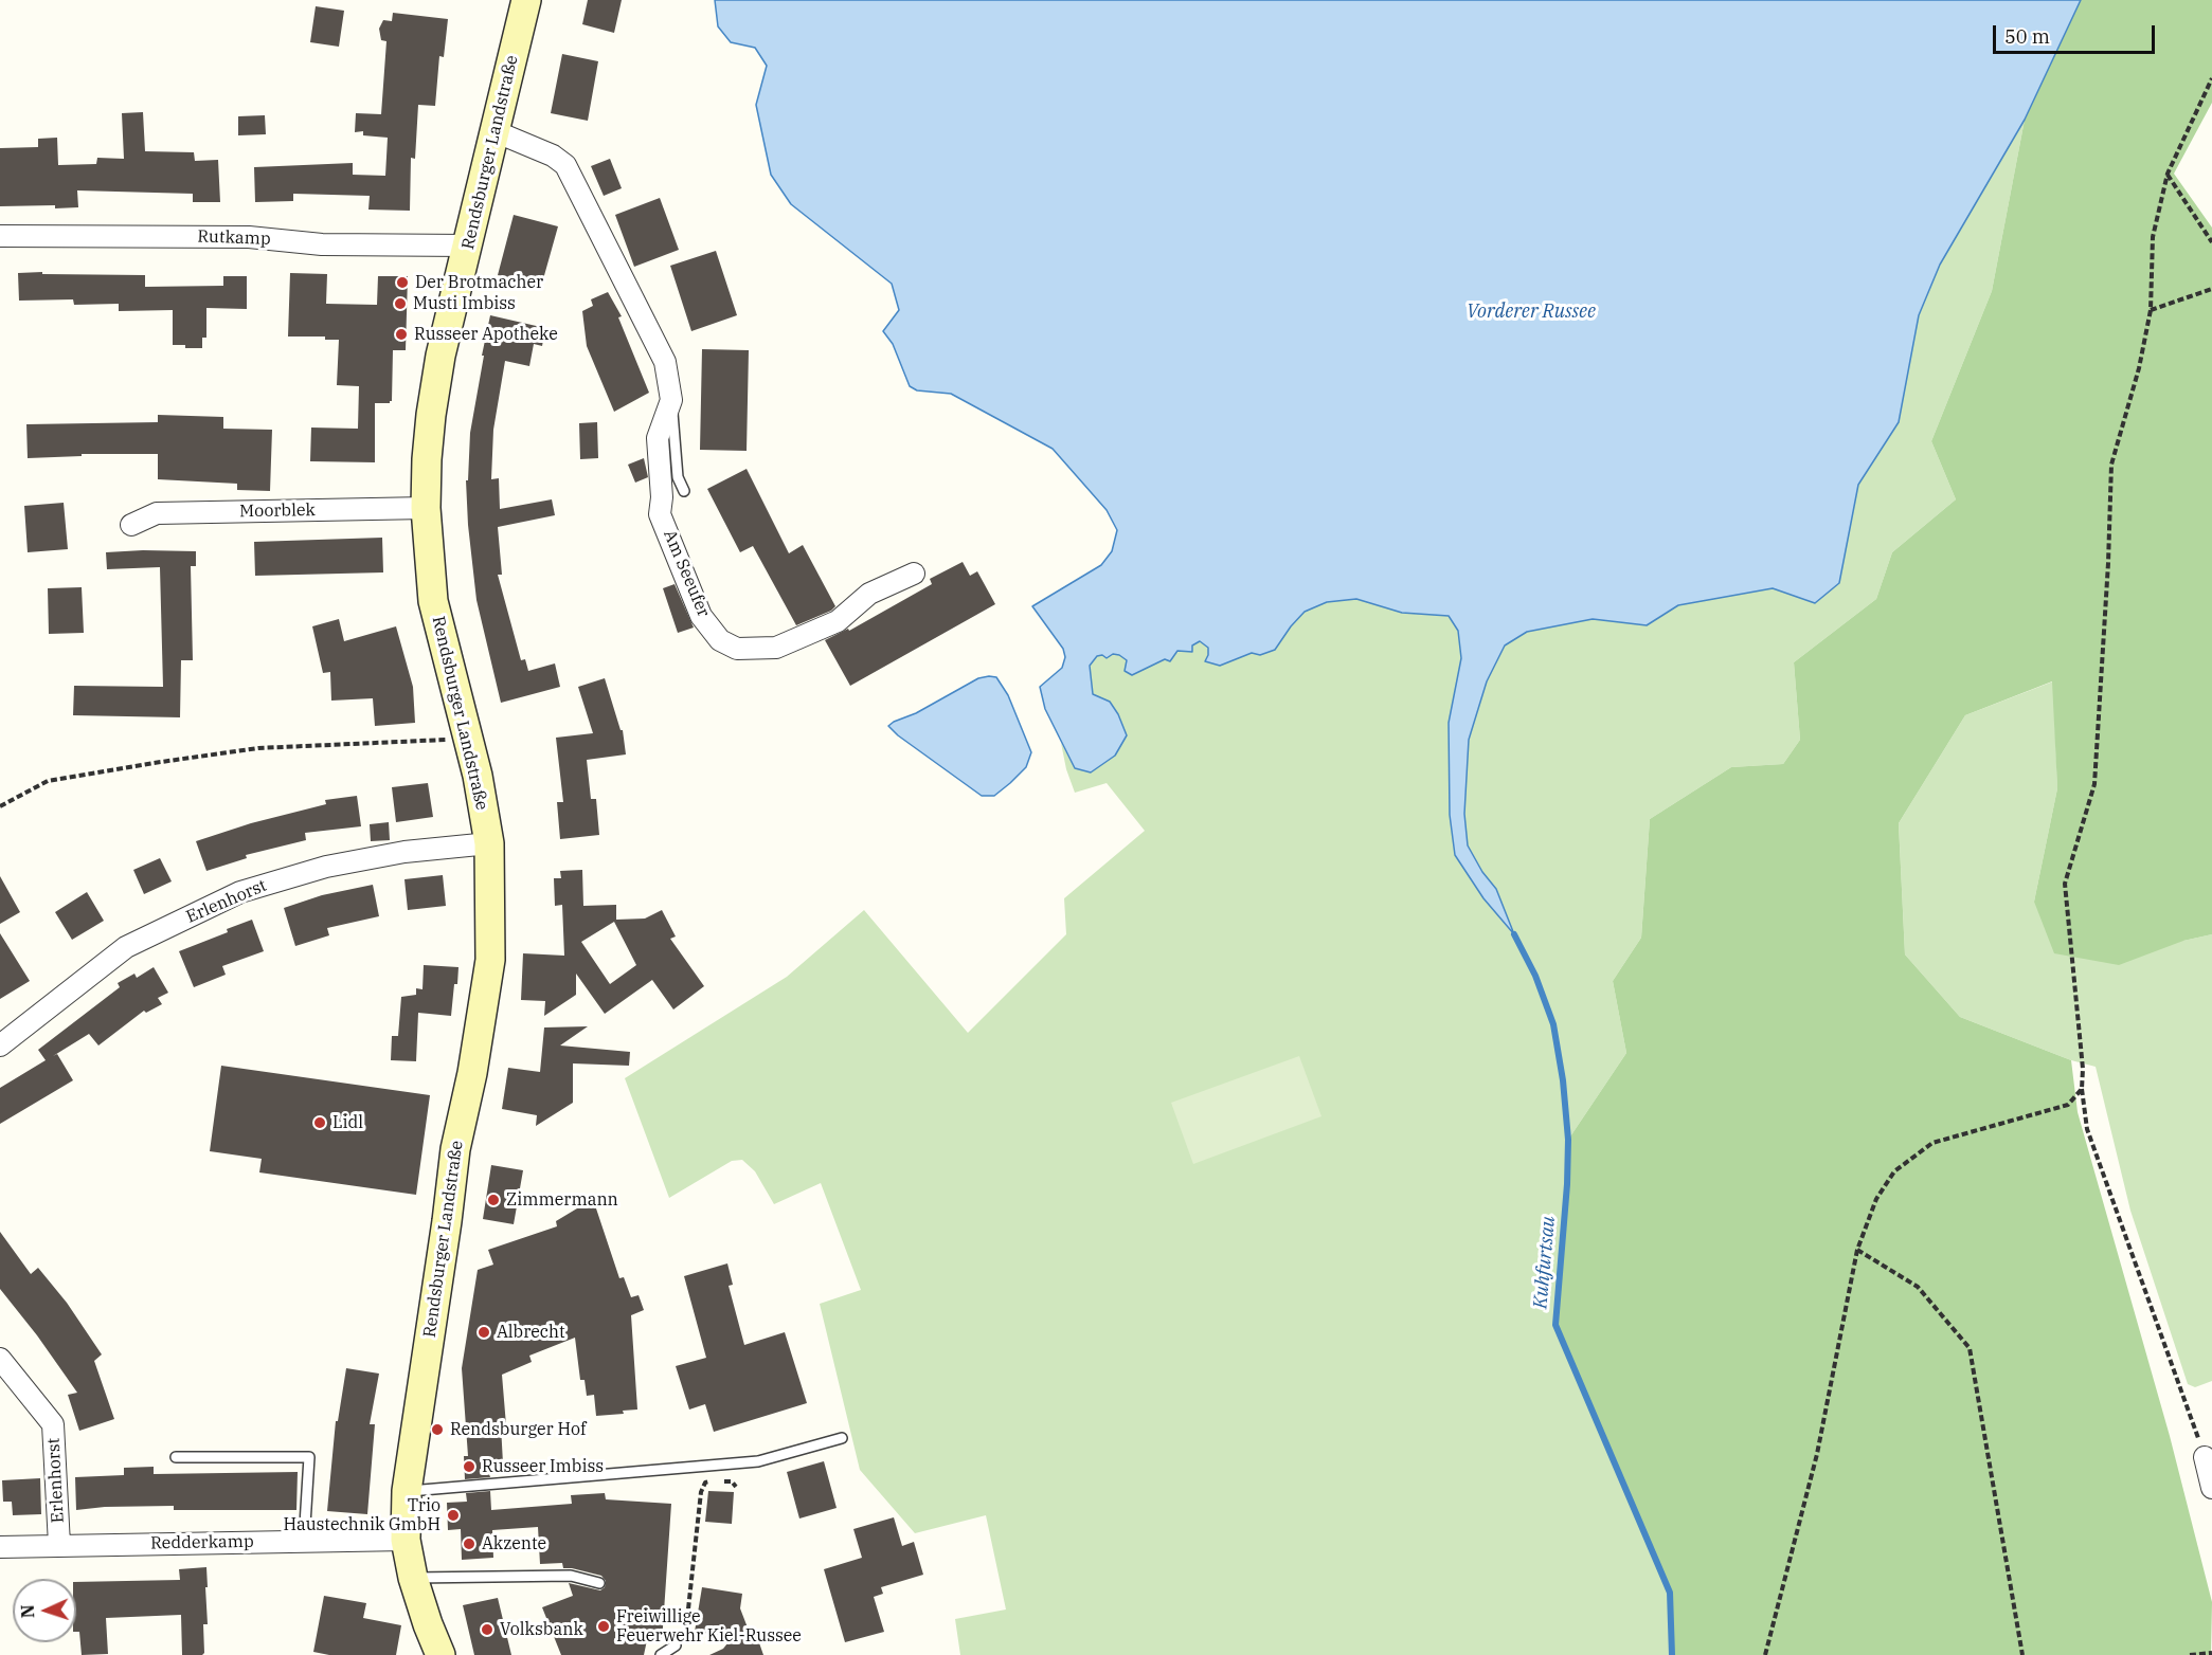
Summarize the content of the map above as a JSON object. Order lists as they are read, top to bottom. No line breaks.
{"streets":{"street":["Rendsburger Landstraße","Rutkamp","Moorblek","Am Seeufer","Erlenhorst","Redderkamp"]},"crossings":[["Rendsburger Landstraße","Rutkamp"],["Rendsburger Landstraße","Moorblek"],["Rendsburger Landstraße","Am Seeufer"],["Rendsburger Landstraße","Erlenhorst"],["Rendsburger Landstraße","Redderkamp"],["Erlenhorst","Redderkamp"]],"water":["Vorderer Russee","Kuhfurtsau"],"places":["Der Brotmacher","Musti Imbiss","Russeer Apotheke","Lidl","Zimmermann","Albrecht","Rendsburger Hof","Russeer Imbiss","Trio Haustechnik GmbH","Akzente","Freiwillige Feuerwehr Kiel-Russee","Volksbank"],"scale_bar":"50 m","north":"left"}
